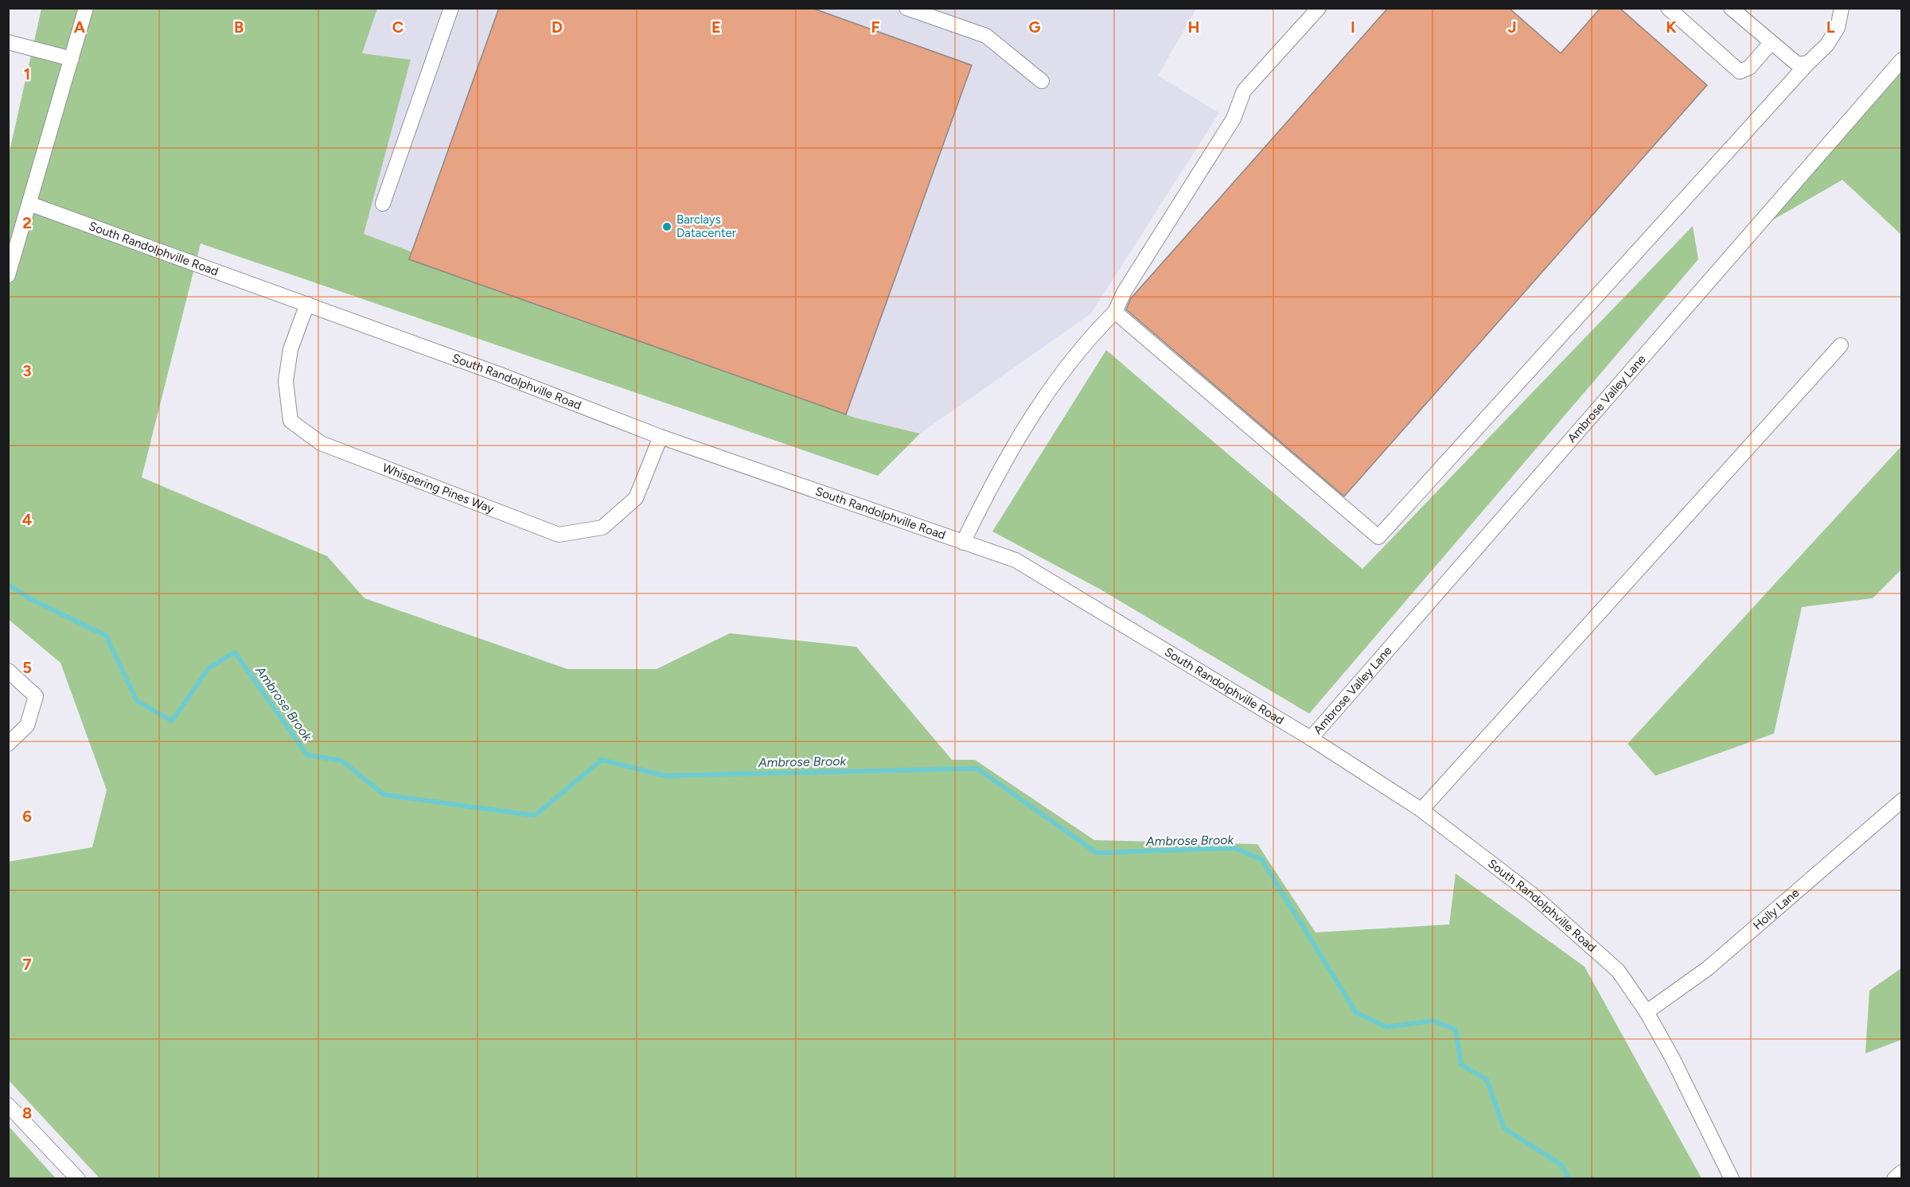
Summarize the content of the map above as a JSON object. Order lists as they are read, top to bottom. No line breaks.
{"streets":{"street":["South Randolphville Road","Ambrose Valley Lane","Whispering Pines Way","Holly Lane"]},"crossings":[["South Randolphville Road","Ambrose Valley Lane"],["South Randolphville Road","Whispering Pines Way"],["South Randolphville Road","Holly Lane"]],"water":["Ambrose Brook"],"places":["Barclays Datacenter"],"grid":{"columns":["A","B","C","D","E","F","G","H","I","J","K","L"],"rows":["1","2","3","4","5","6","7","8"]}}
